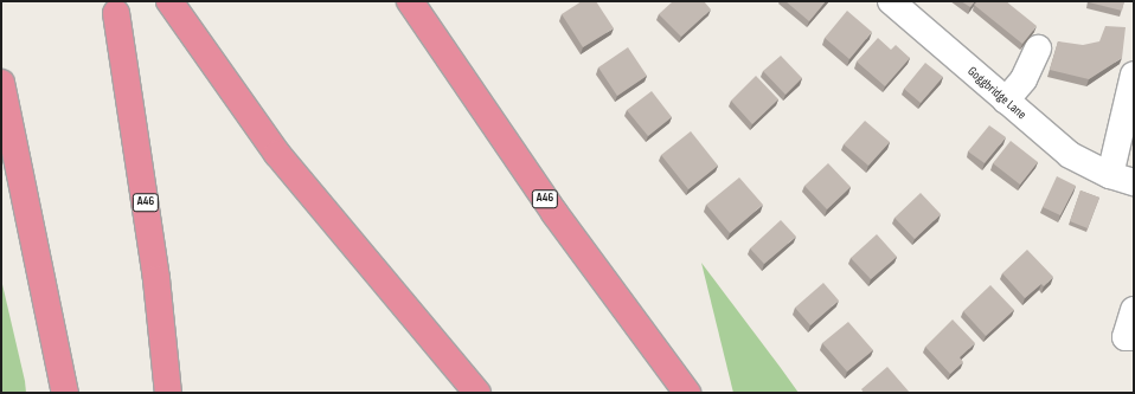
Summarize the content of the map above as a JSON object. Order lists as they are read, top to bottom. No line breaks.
{"streets":{"highway":["A46"],"street":["Goggbridge Lane"]}}
